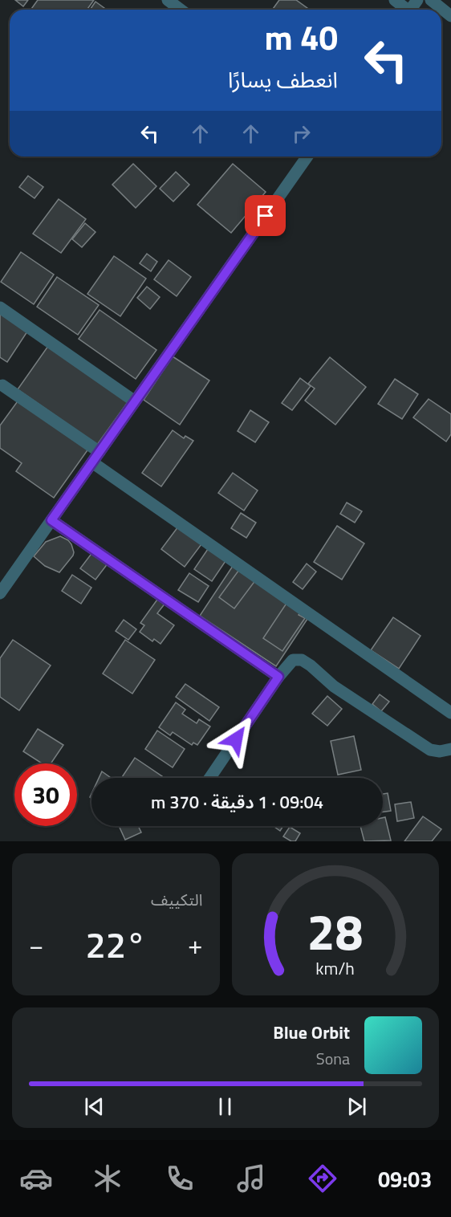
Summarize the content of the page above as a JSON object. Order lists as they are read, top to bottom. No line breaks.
{"page":{"turn":["40 m","انعطف يسارًا"],"limit":"30","trip":"09:04 · 1 دقيقة · 370 m","tile":"التكييف","heat":["−","22°","+"],"song":["Blue Orbit","Sona"],"tabs":"09:03","gauge":["28","km/h"]}}
